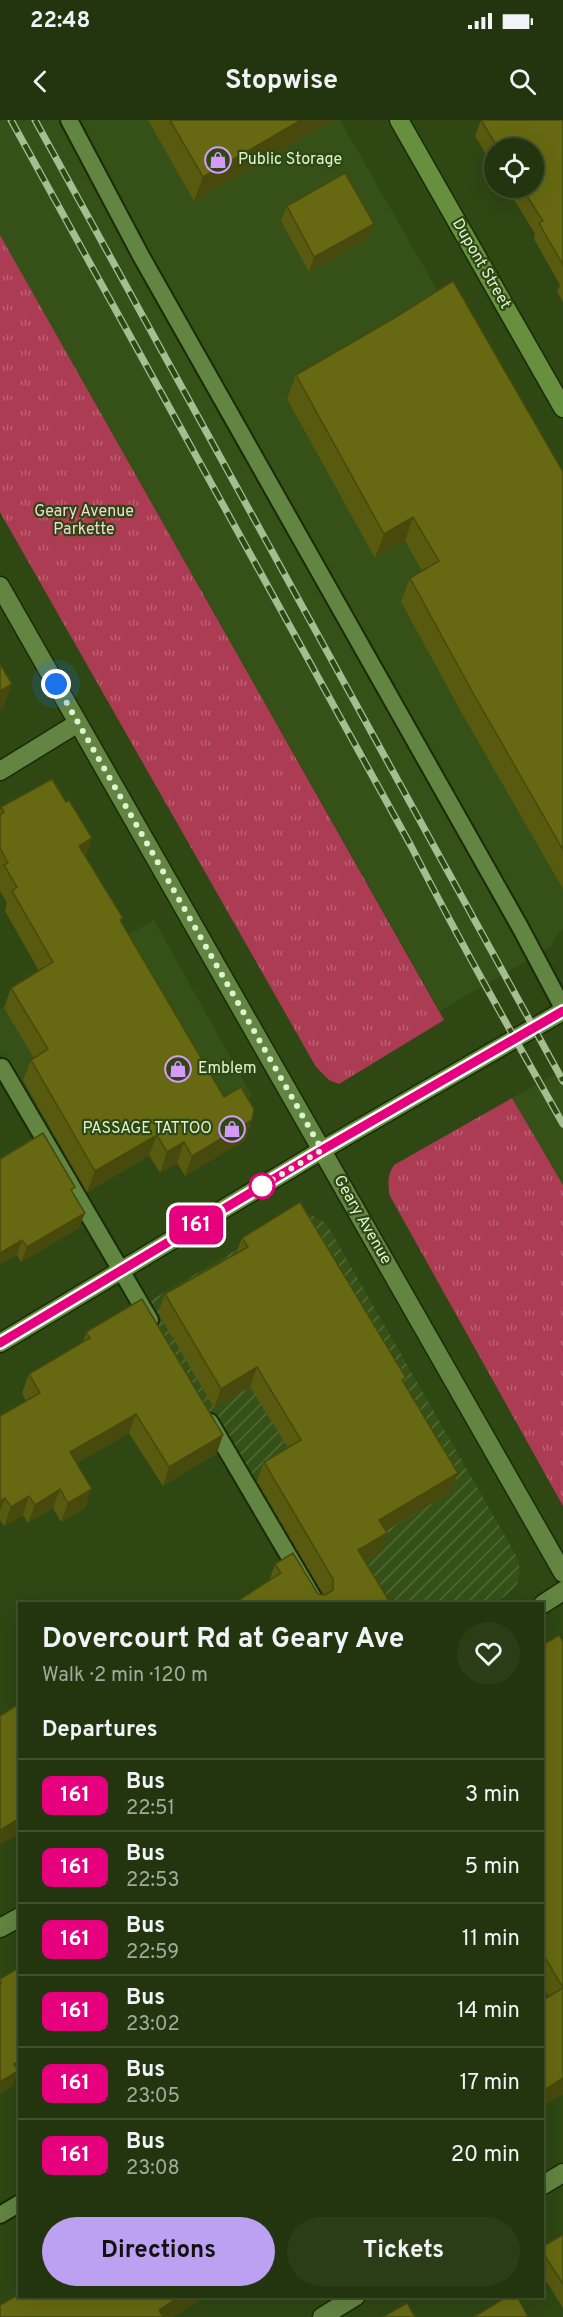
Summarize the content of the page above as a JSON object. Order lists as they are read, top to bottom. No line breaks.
{"streets":{"street":["Dupont Street","Geary Avenue"]},"parks":["Geary Avenue Parkette"],"places":{"shop":["Public Storage","Emblem","PASSAGE TATTOO"]},"lines":["bus line 161"],"page":{"status":"22:48","header":"Stopwise","on_map":"161","heading":[["Dovercourt Rd at Geary Ave","Walk · 2 min · 120 m"],"Departures"],"list":[{"mark":"161","name":"Bus","note":"22:51","value":"3 min"},{"mark":"161","name":"Bus","note":"22:53","value":"5 min"},{"mark":"161","name":"Bus","note":"22:59","value":"11 min"},{"mark":"161","name":"Bus","note":"23:02","value":"14 min"},{"mark":"161","name":"Bus","note":"23:05","value":"17 min"},{"mark":"161","name":"Bus","note":"23:08","value":"20 min"}],"buttons":["Directions","Tickets"]}}
